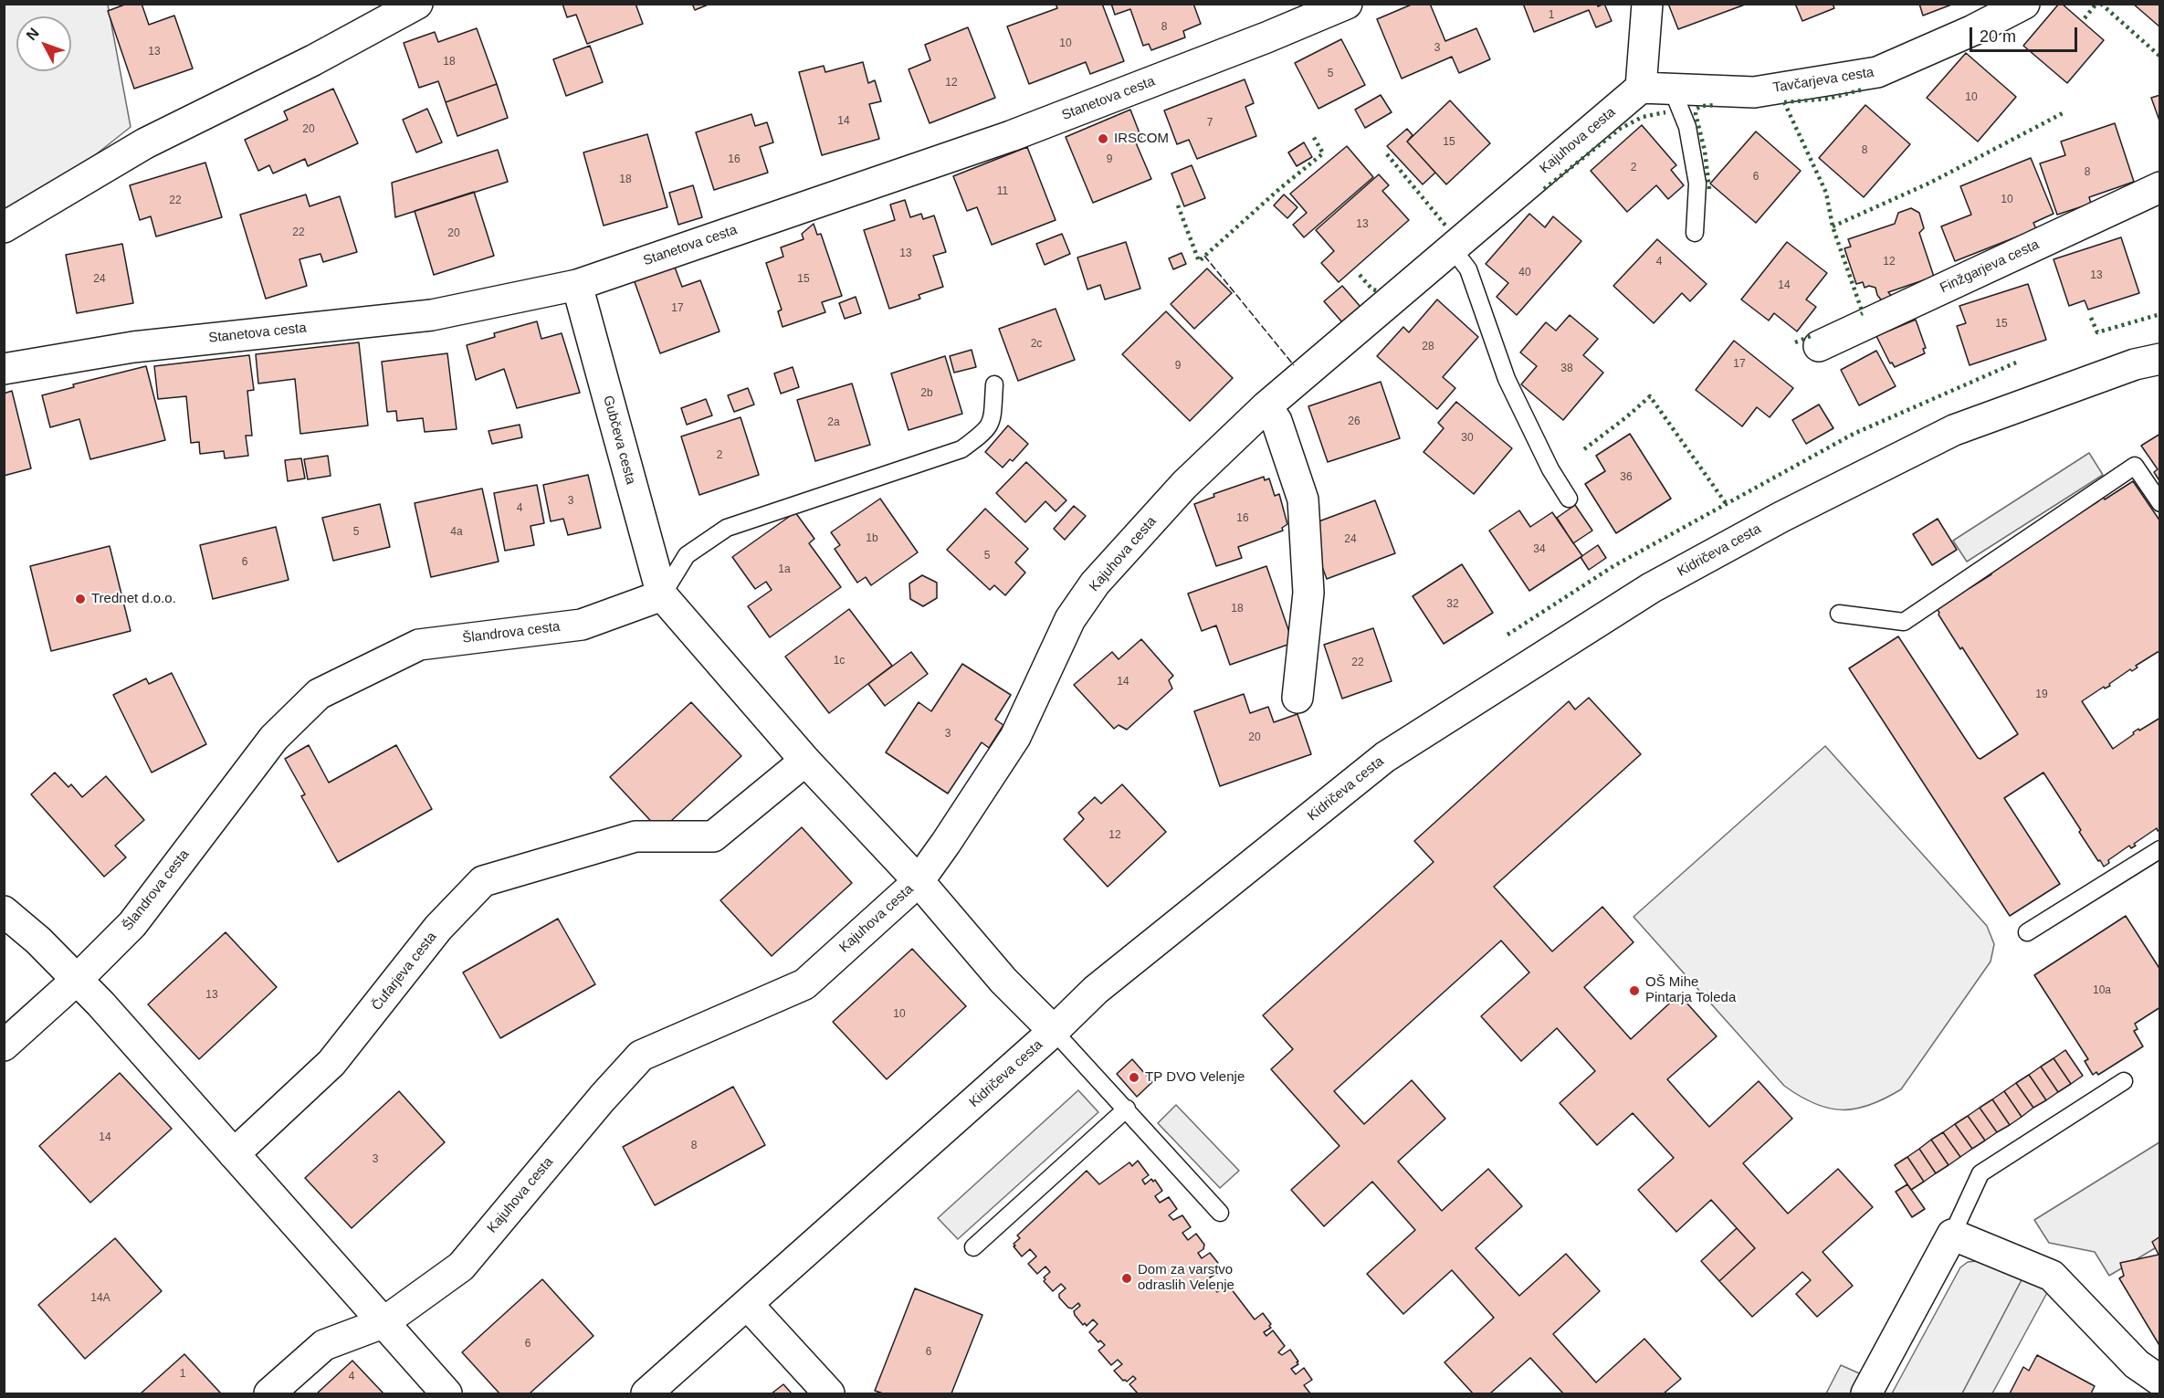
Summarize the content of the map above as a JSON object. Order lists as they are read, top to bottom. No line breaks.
{"streets":{"street":["Tavčarjeva cesta","Stanetova cesta","Kajuhova cesta","Finžgarjeva cesta","Gubčeva cesta","Kidričeva cesta","Šlandrova cesta","Čufarjeva cesta"]},"crossings":[["Tavčarjeva cesta","Kajuhova cesta"],["Stanetova cesta","Gubčeva cesta"],["Gubčeva cesta","Šlandrova cesta"]],"places":["IRSCOM","Trednet d.o.o.","OŠ Mihe Pintarja Toleda","TP DVO Velenje","Dom za varstvo odraslih Velenje"],"house_numbers":["1","8","10","3","13","18","5","12","10","14","7","20","15","8","16","9","2","8","6","18","11","10","22","13","22","20","13","4","12","40","13","24","15","14","17","15","2c","28","17","9","38","2b","26","2a","30","2","36","3","4","16","5","4a","1b","24","34","5","6","1a","32","18","1c","22","14","19","3","20","12","10a","13","10","14","8","3","14A","6","6","1","4"],"scale_bar":"20 m","north":"top left"}
